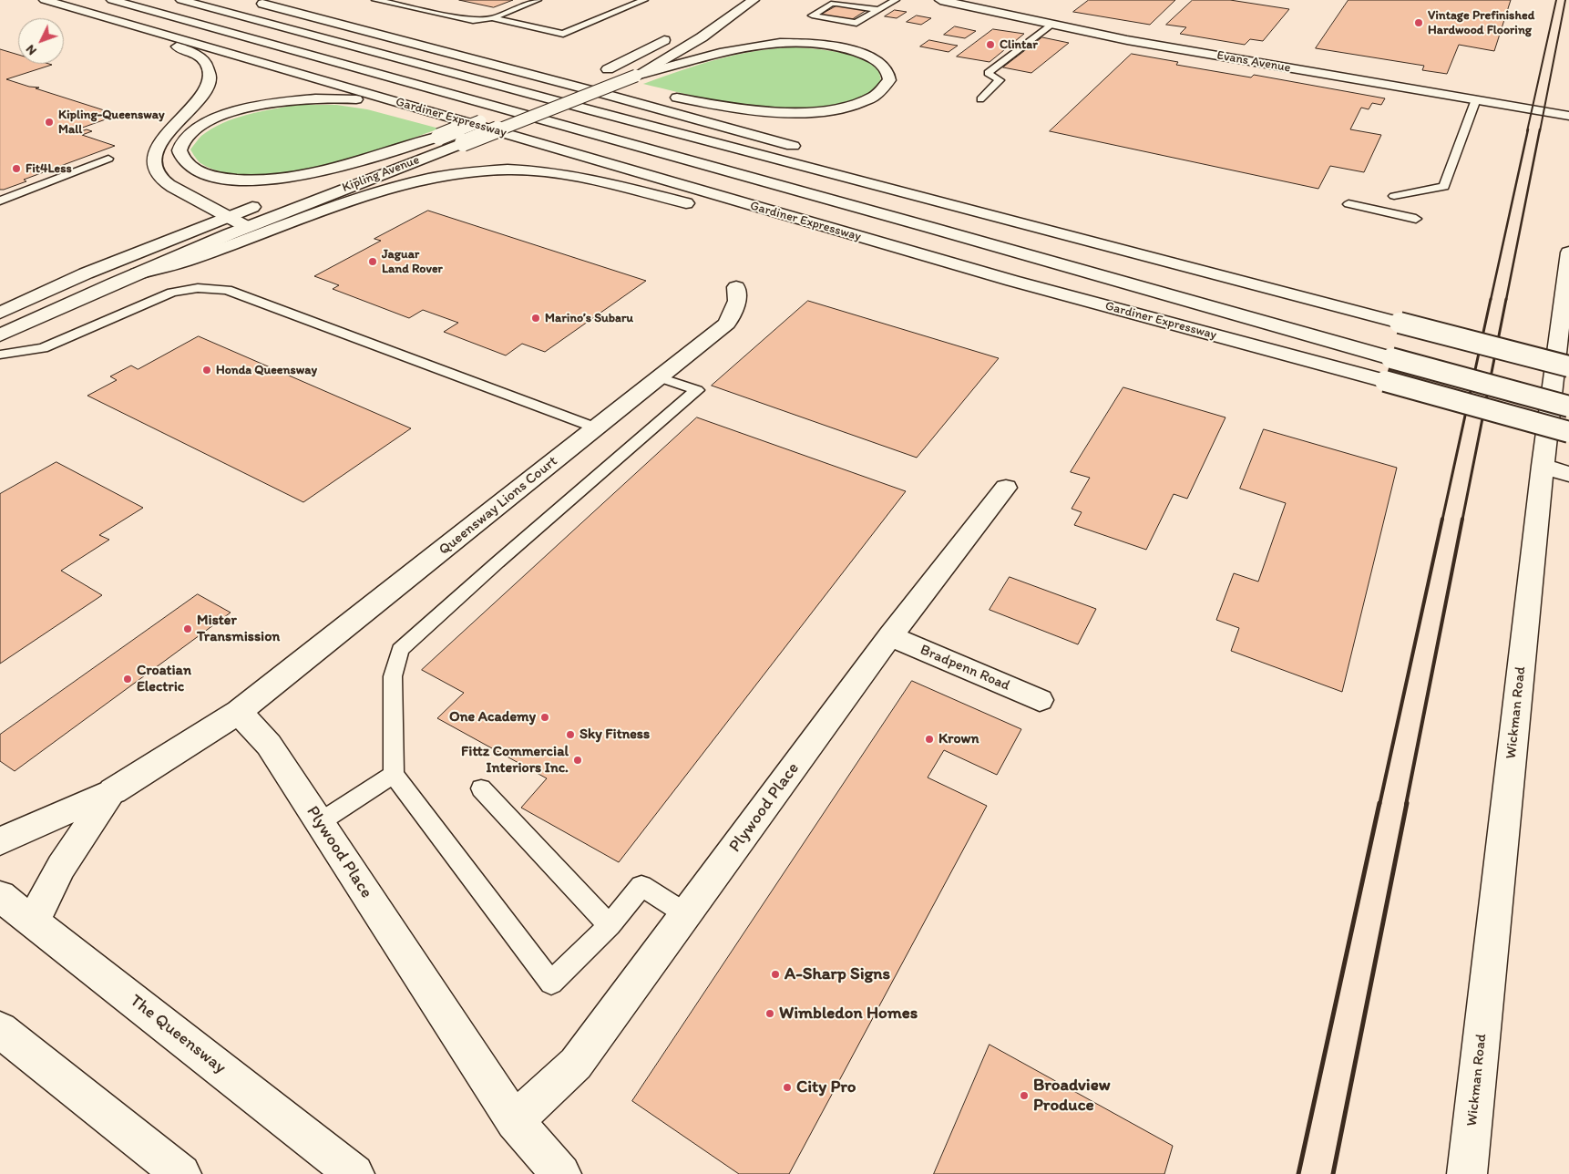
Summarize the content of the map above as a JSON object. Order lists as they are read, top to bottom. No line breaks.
{"streets":{"main road":["Evans Avenue","Gardiner Expressway","Kipling Avenue","Queensway Lions Court","Bradpenn Road","Wickman Road","Plywood Place","The Queensway"]},"crossings":[["Queensway Lions Court","Plywood Place"],["Bradpenn Road","Plywood Place"]],"places":["Vintage Prefinished Hardwood Flooring","Clintar","Kipling-Queensway Mall","Fit4Less","Jaguar Land Rover","Marino’s Subaru","Honda Queensway","Mister Transmission","Croatian Electric","One Academy","Sky Fitness","Krown","Fittz Commercial Interiors Inc.","A-Sharp Signs","Wimbledon Homes","City Pro","Broadview Produce"],"north":"bottom left"}
